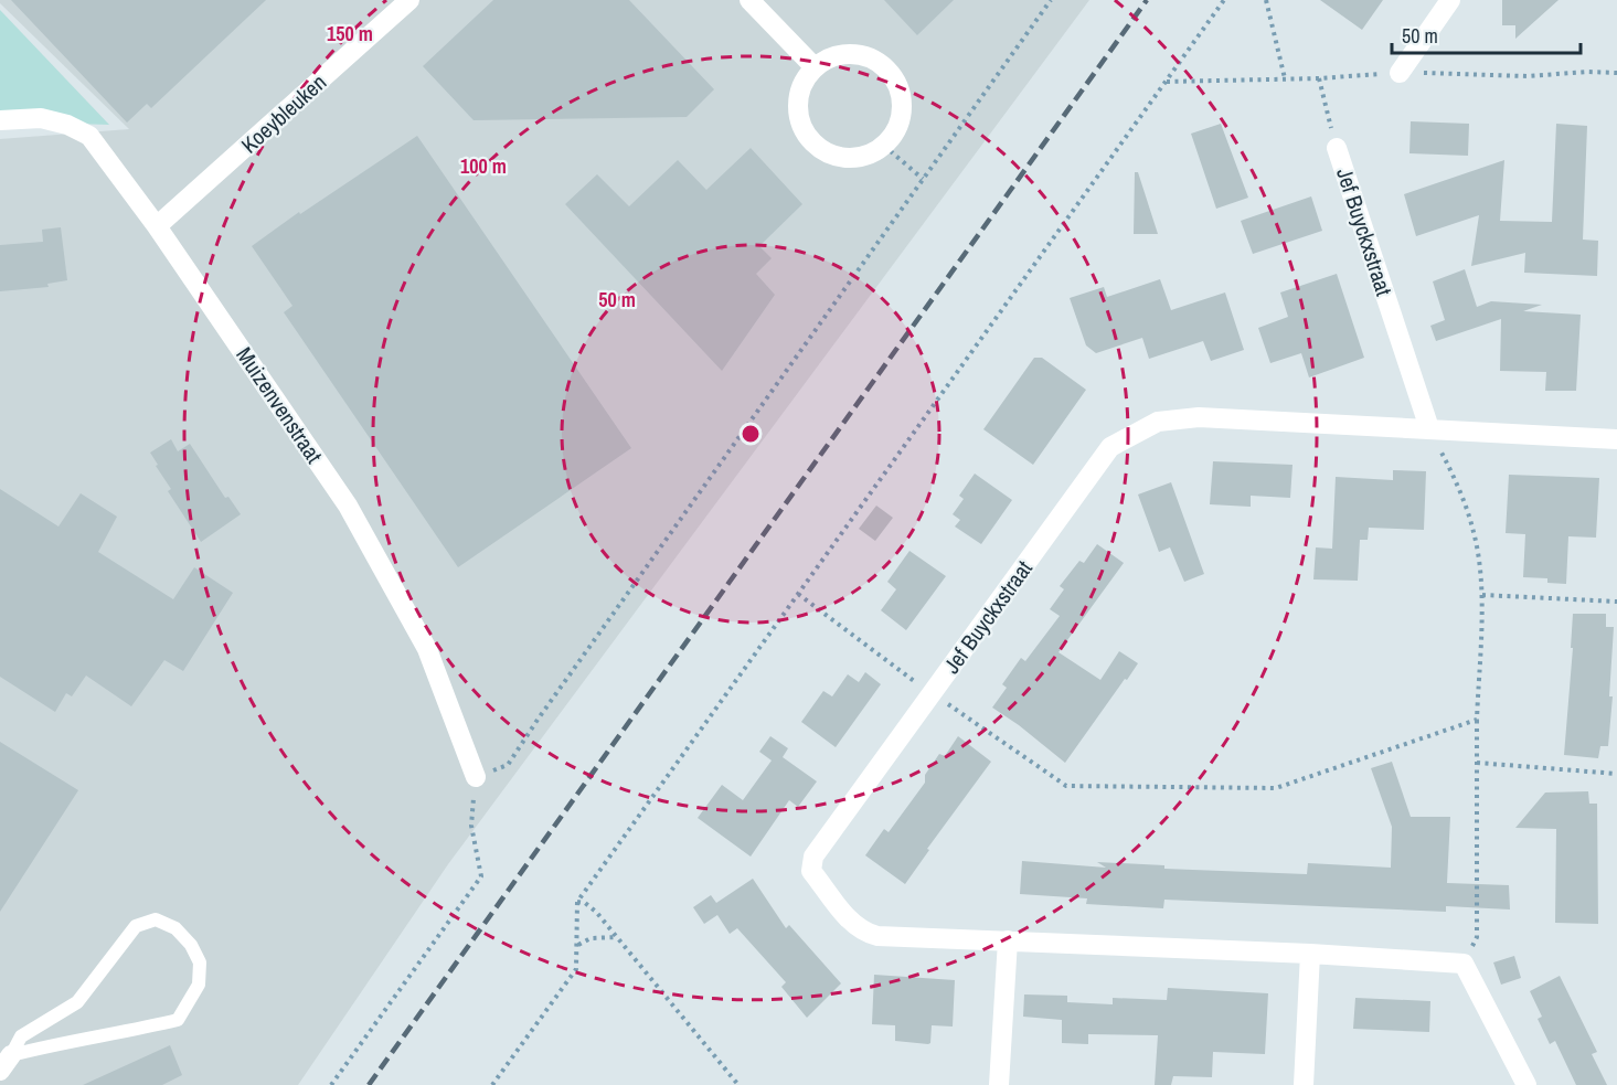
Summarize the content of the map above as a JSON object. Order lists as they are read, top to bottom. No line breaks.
{"streets":{"street":["Koeybleuken","Jef Buyckxstraat","Muizenvenstraat"]},"crossings":[["Koeybleuken","Muizenvenstraat"]],"scale_bar":"50 m","rings":["150 m","100 m","50 m"]}
